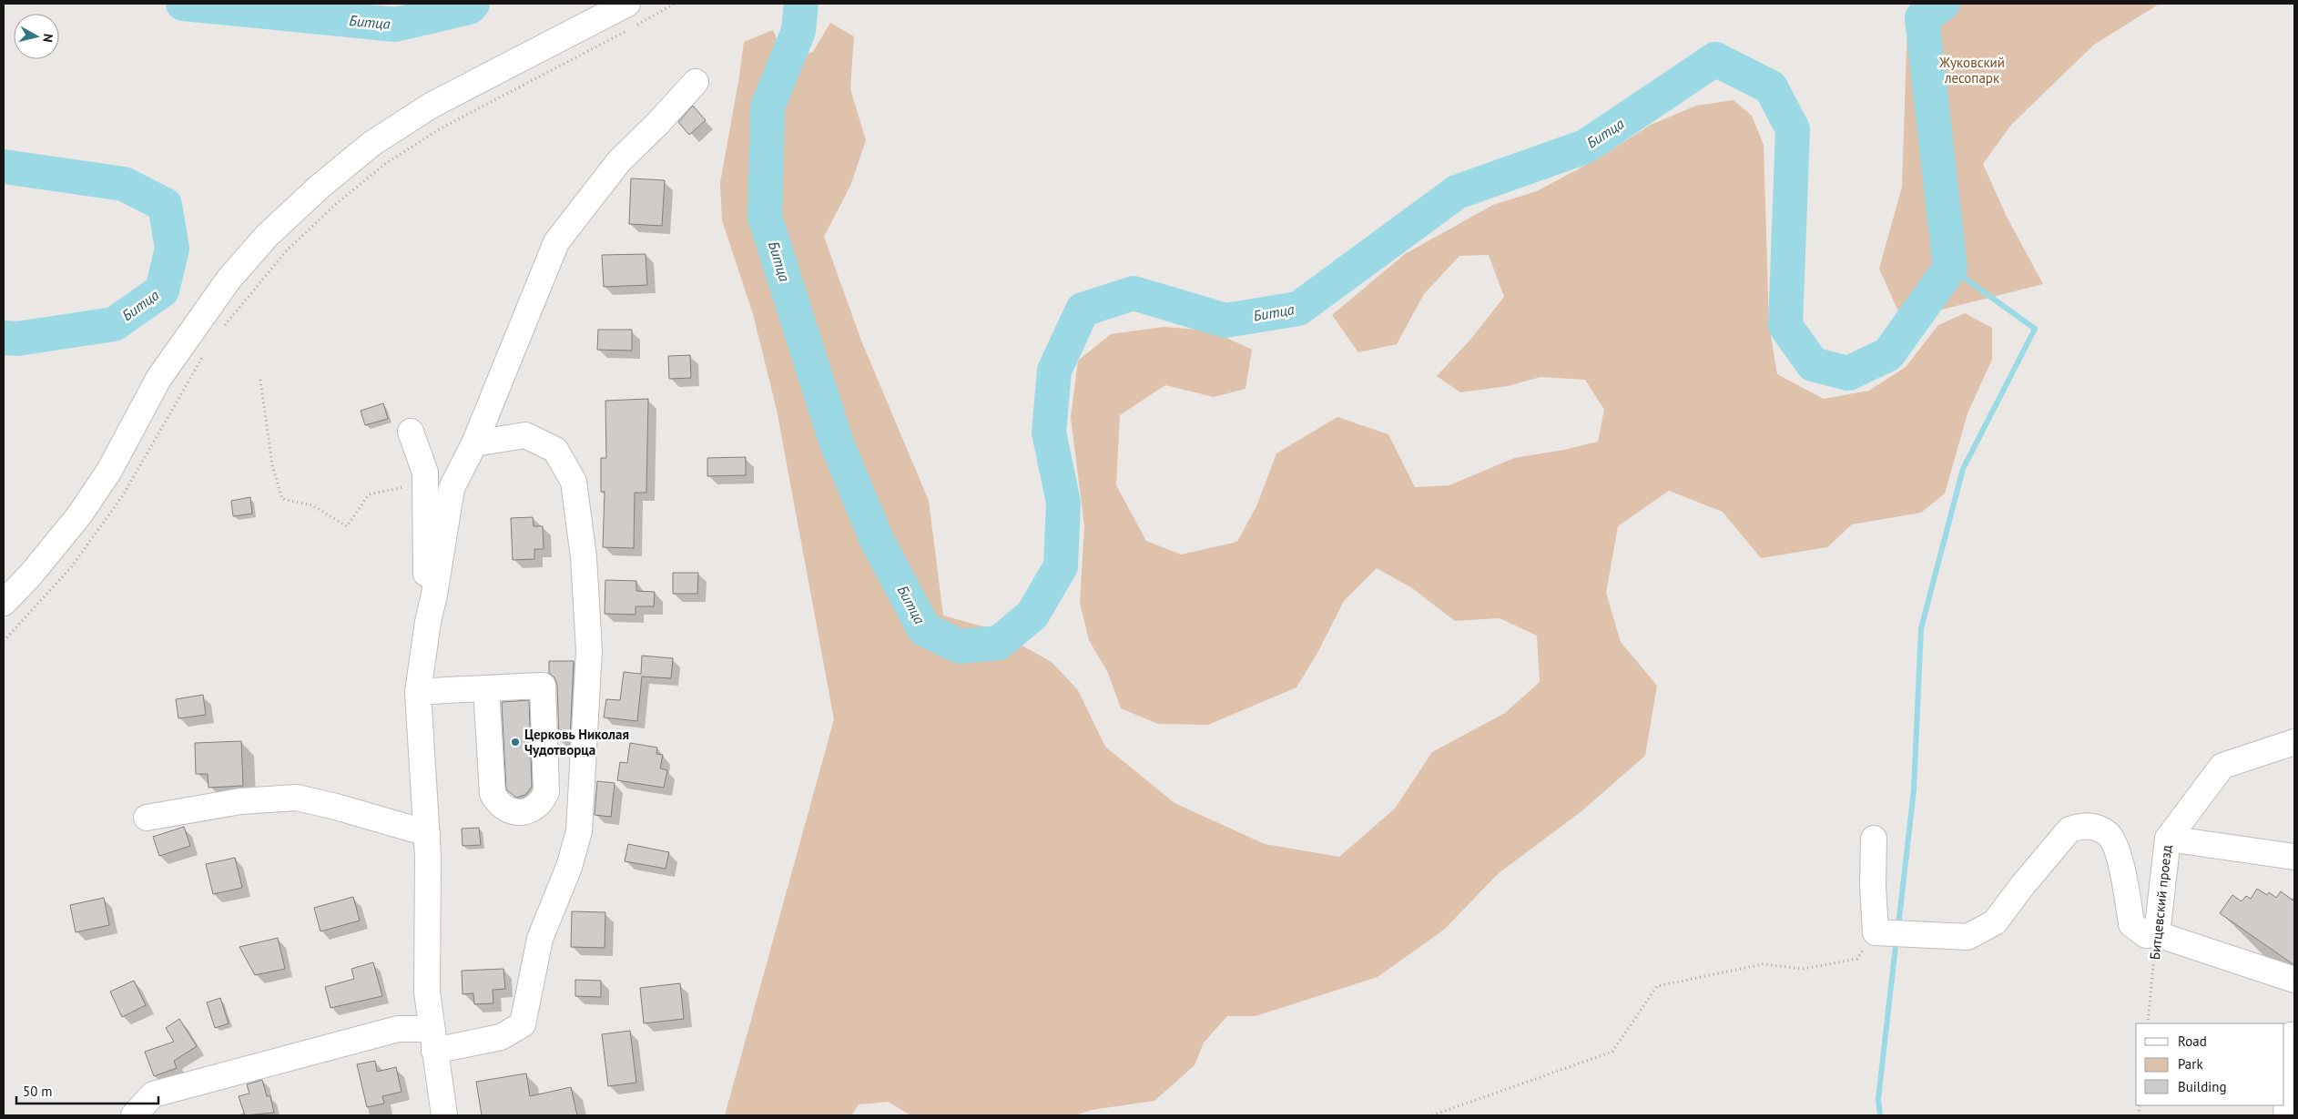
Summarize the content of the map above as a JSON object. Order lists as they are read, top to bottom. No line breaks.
{"streets":{"street":["Битцевский проезд"]},"water":["Битца"],"parks":["Жуковский лесопарк"],"places":["Церковь Николая Чудотворца"],"legend":["Road","Park","Building"],"scale_bar":"50 m","north":"right"}
